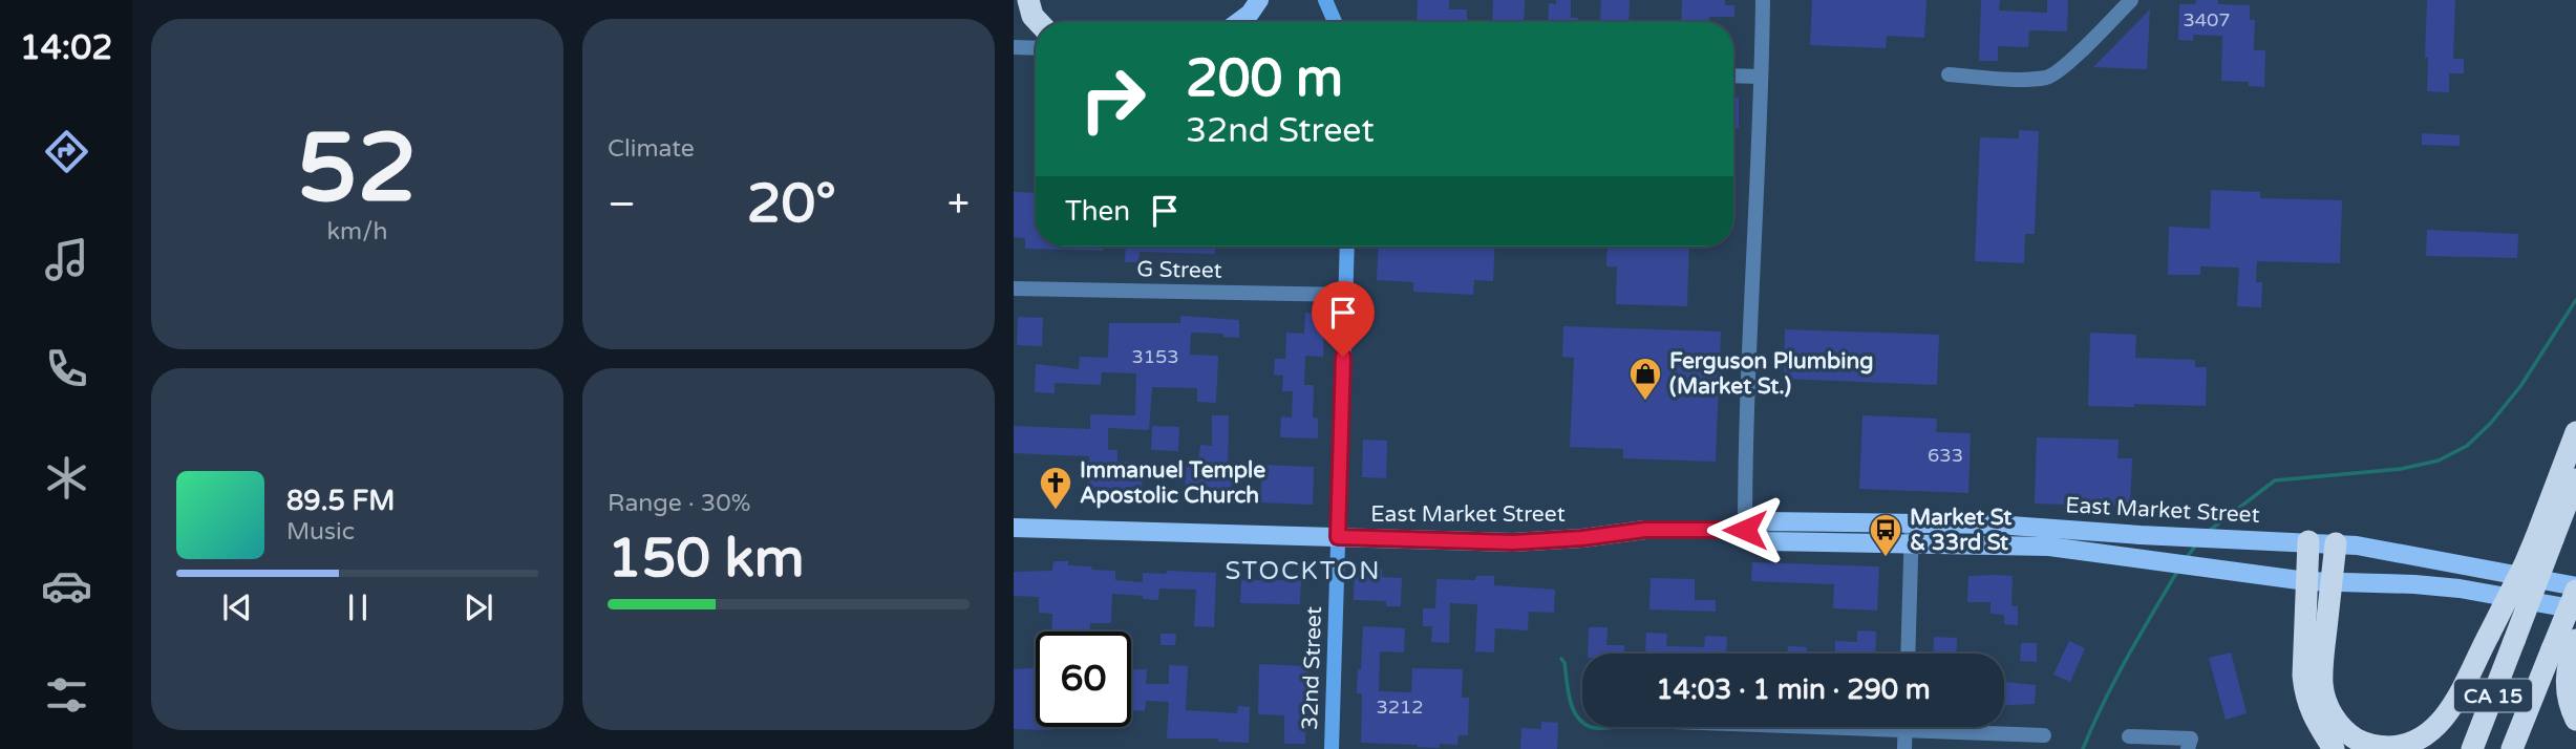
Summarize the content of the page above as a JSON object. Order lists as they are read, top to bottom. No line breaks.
{"streets":{"highway":["CA 15"],"main road":["East Market Street","32nd Street"],"street":["G Street"]},"crossings":[["G Street","32nd Street"],["East Market Street","32nd Street"],["East Market Street","CA 15"]],"districts":["STOCKTON"],"places":{"shop":["Ferguson Plumbing (Market St.)"],"church":["Immanuel Temple Apostolic Church"],"bus stop":["Market St & 33rd St"]},"house_numbers":["3407","3153","633","3212"],"page":{"tabs":"14:02","tile":[["52","km/h"],"Climate",["Range · 30%","150 km"]],"turn":["200 m","32nd Street"],"heat":["−","20°","+"],"then":"Then","song":["89.5 FM","Music"],"limit":"60","trip":"14:03 · 1 min · 290 m"}}
